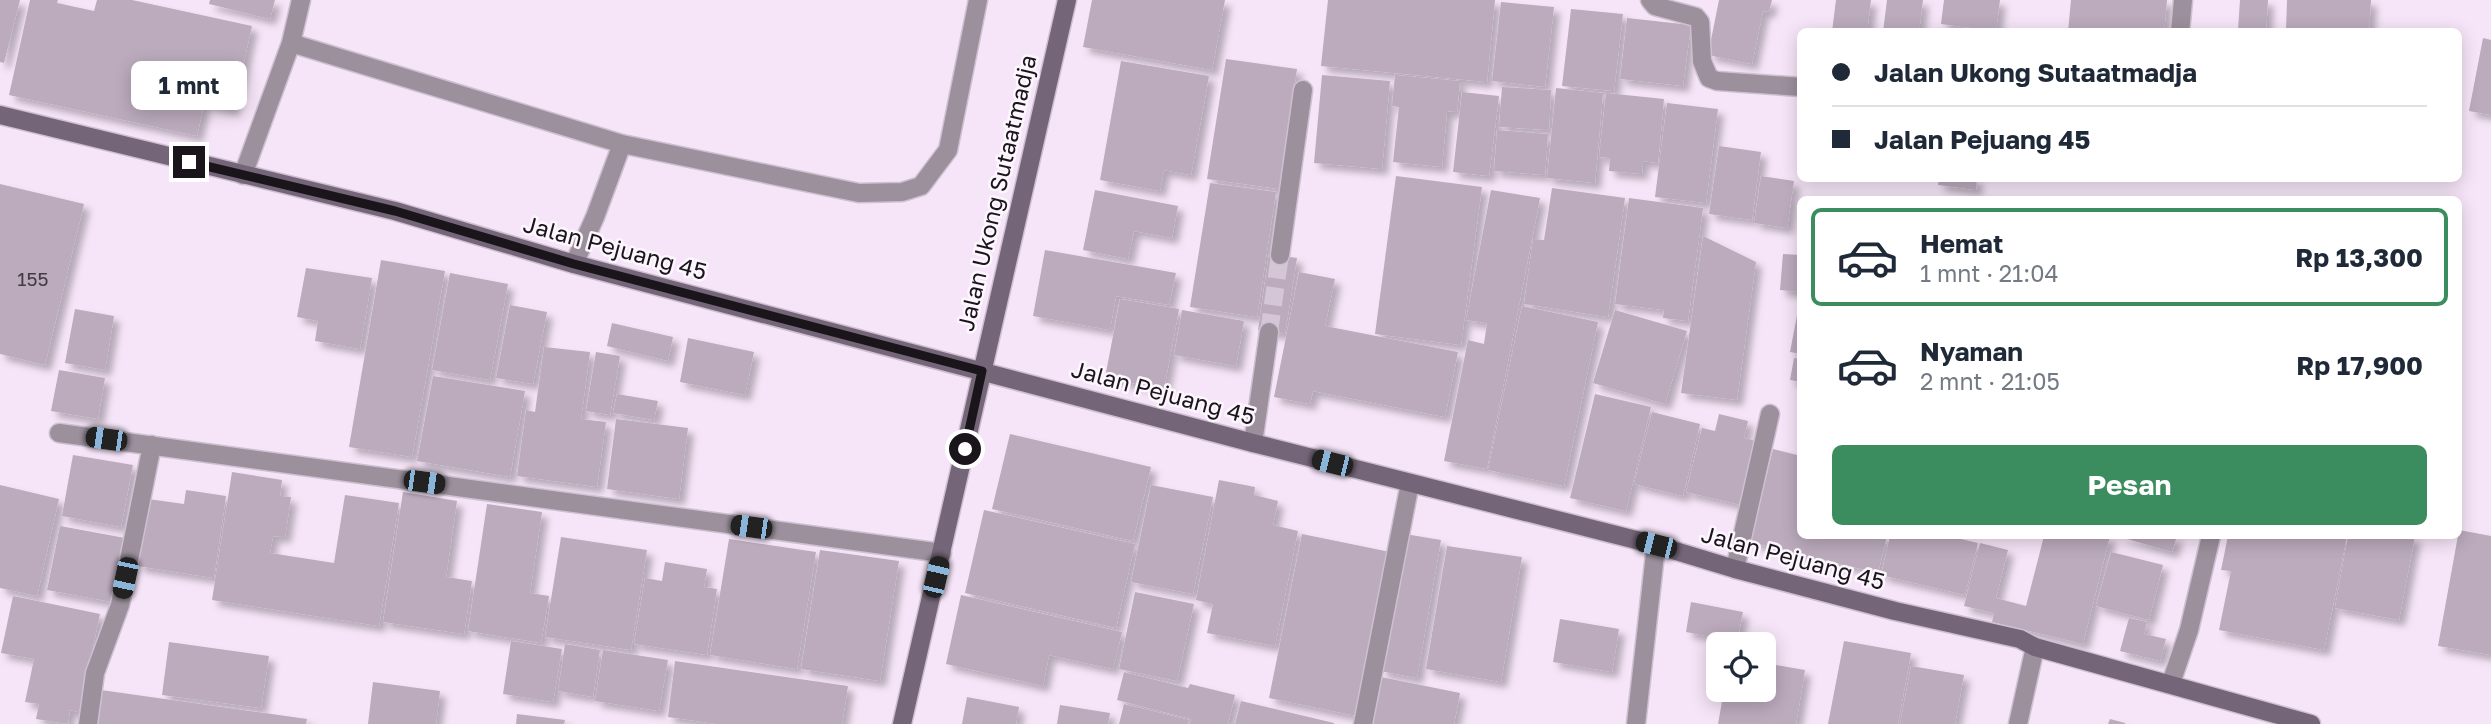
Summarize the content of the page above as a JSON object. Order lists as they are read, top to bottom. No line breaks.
{"streets":{"street":["Jalan Ukong Sutaatmadja","Jalan Pejuang 45"]},"crossings":[["Jalan Ukong Sutaatmadja","Jalan Pejuang 45"]],"house_numbers":["155"],"page":{"banner":["Jalan Ukong Sutaatmadja","Jalan Pejuang 45"],"bubble":"1 mnt","list":[{"name":"Hemat","note":"1 mnt · 21:04","value":"Rp 13,300"},{"name":"Nyaman","note":"2 mnt · 21:05","value":"Rp 17,900"}],"buttons":"Pesan"}}
